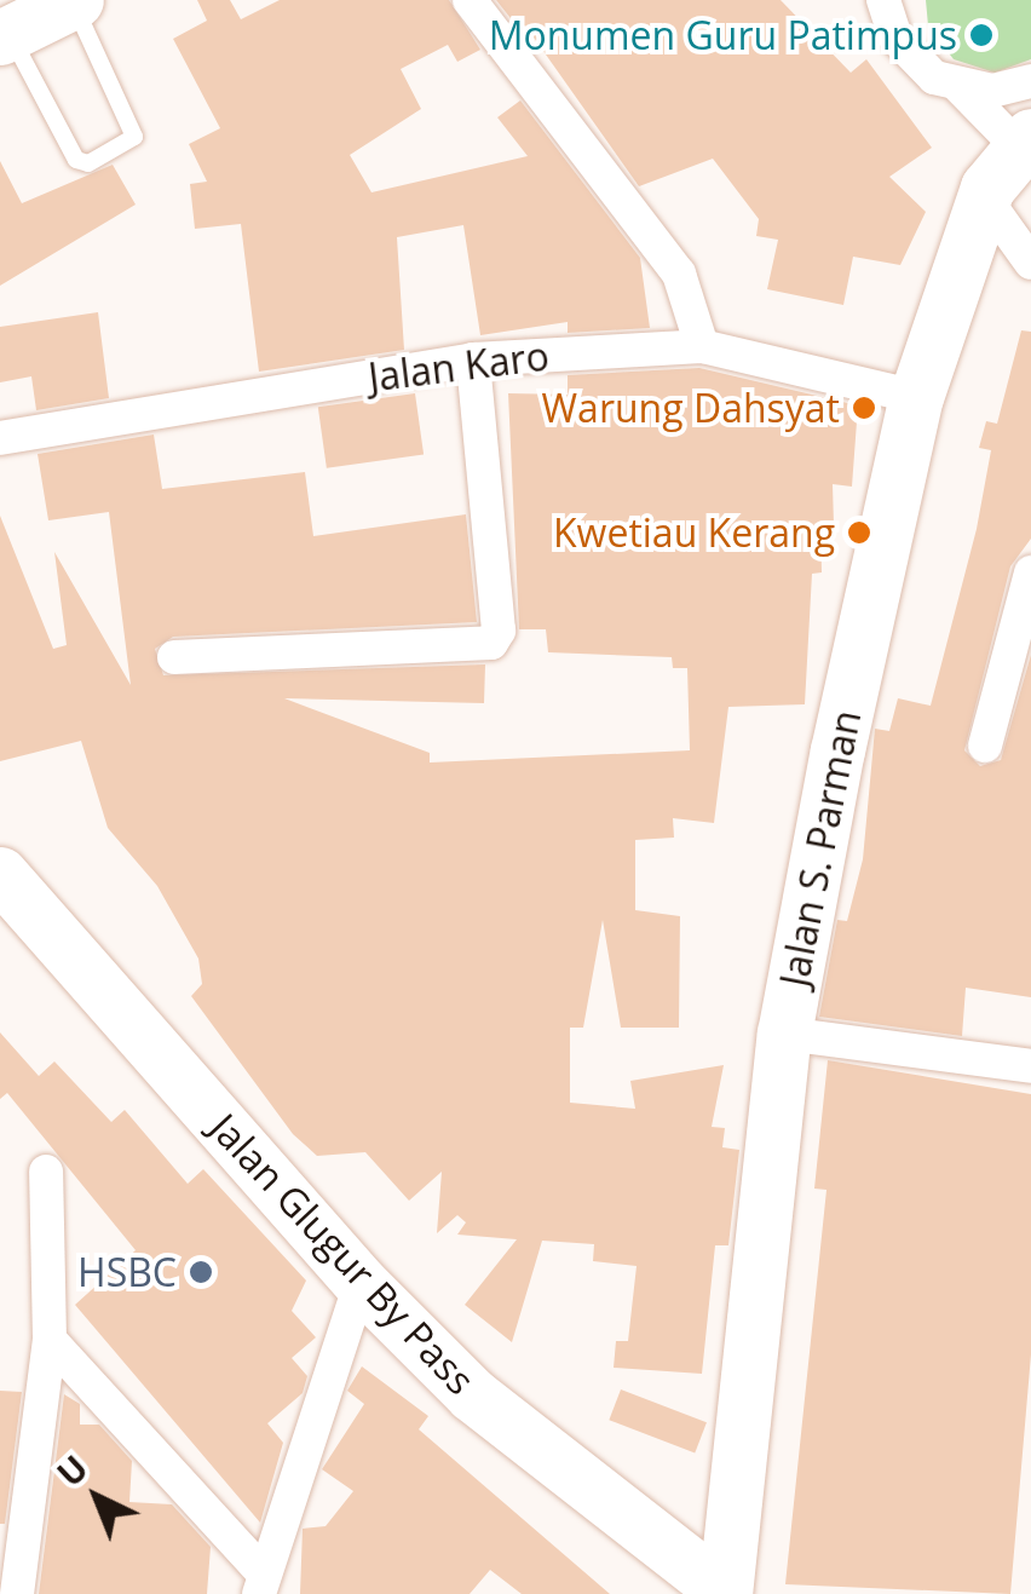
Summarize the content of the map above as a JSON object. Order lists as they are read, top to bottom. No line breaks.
{"streets":{"main road":["Jalan S. Parman","Jalan Glugur By Pass"],"street":["Jalan Karo"]},"crossings":[["Jalan Karo","Jalan S. Parman"],["Jalan S. Parman","Jalan Glugur By Pass"]],"places":["Monumen Guru Patimpus","Warung Dahsyat","Kwetiau Kerang","HSBC"],"north":"top left"}
